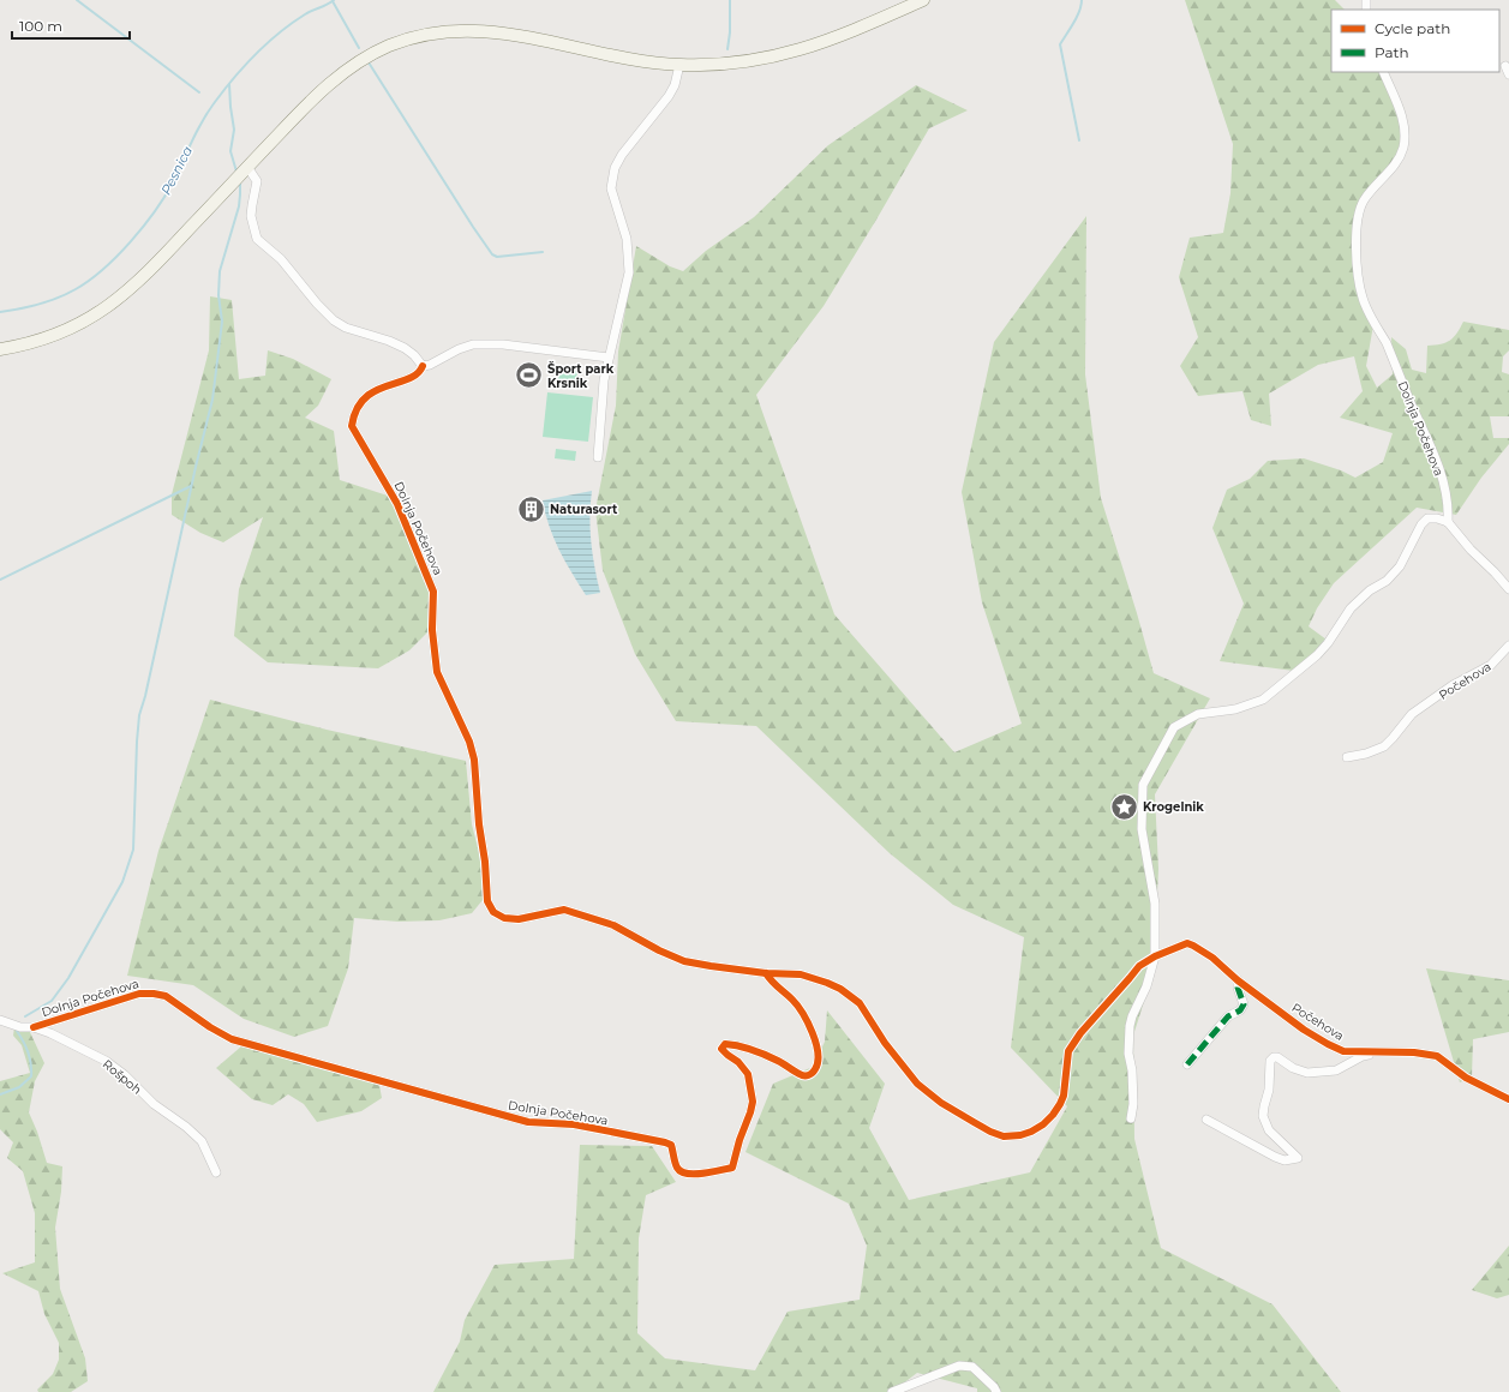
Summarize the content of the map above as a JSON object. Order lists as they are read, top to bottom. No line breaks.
{"streets":{"street":["Dolnja Počehova","Počehova","Rošpoh"]},"crossings":[["Dolnja Počehova","Počehova"],["Dolnja Počehova","Rošpoh"]],"water":["Pesnica"],"places":{"sports":["Šport park Krsnik"],"building":["Naturasort"],"place":["Krogelnik"]},"legend":["Cycle path","Path"],"scale_bar":"100 m"}
